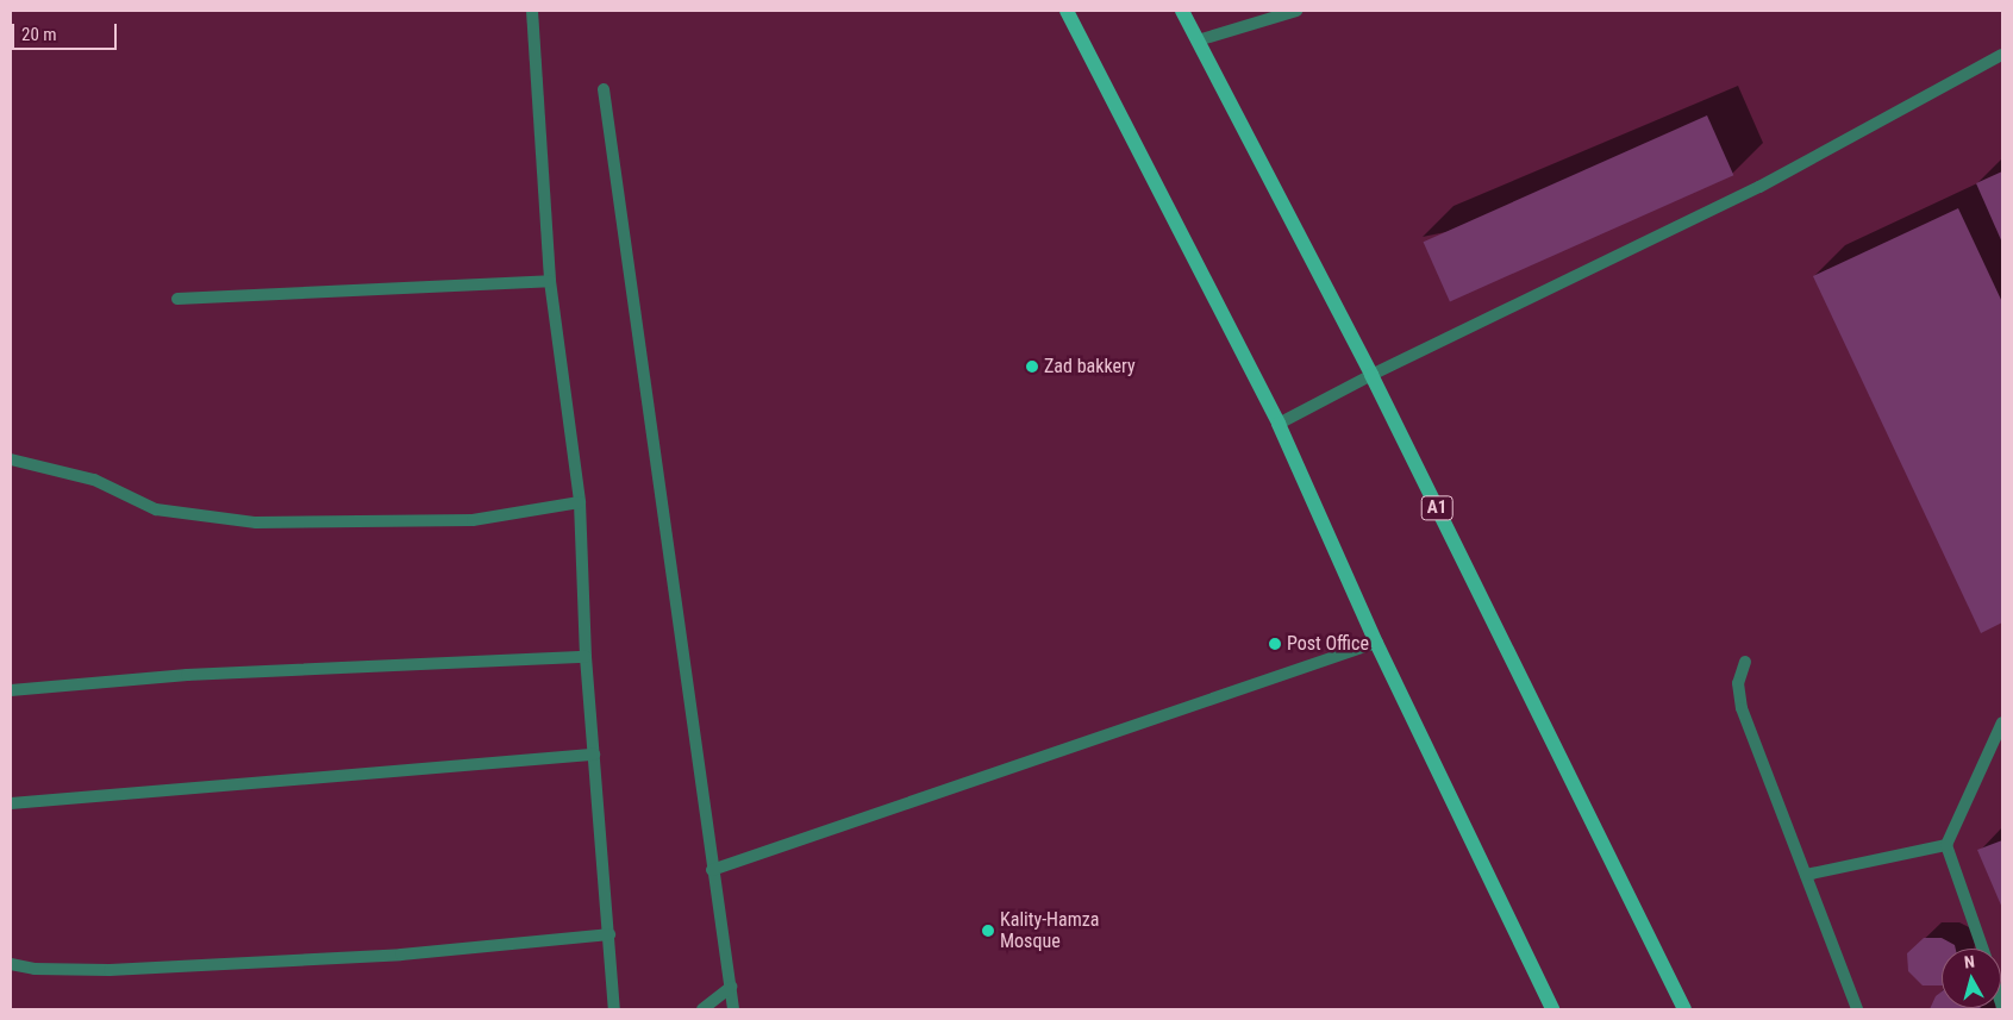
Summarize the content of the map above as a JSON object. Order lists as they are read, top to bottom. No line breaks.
{"streets":{"main road":["A1"]},"places":["Zad bakkery","Post Office","Kality-Hamza Mosque"],"scale_bar":"20 m","north":"top"}
